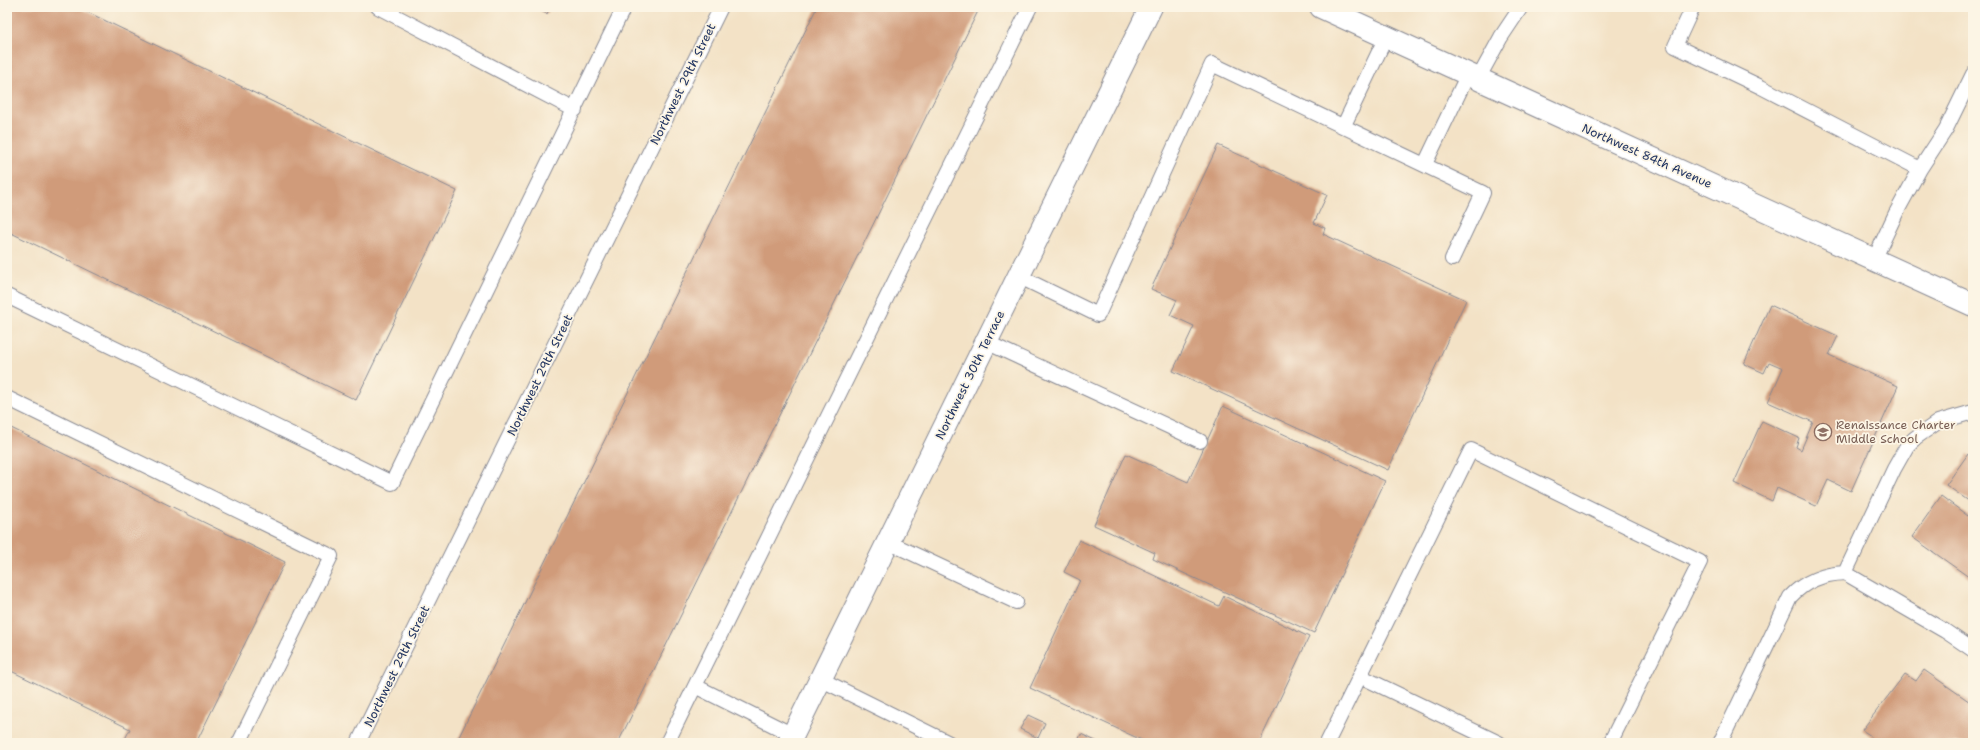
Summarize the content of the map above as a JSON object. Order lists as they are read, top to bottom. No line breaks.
{"streets":{"street":["Northwest 84th Avenue","Northwest 30th Terrace"],"lane":["Northwest 29th Street"]},"places":{"school or university":["Renaissance Charter Middle School"]}}
